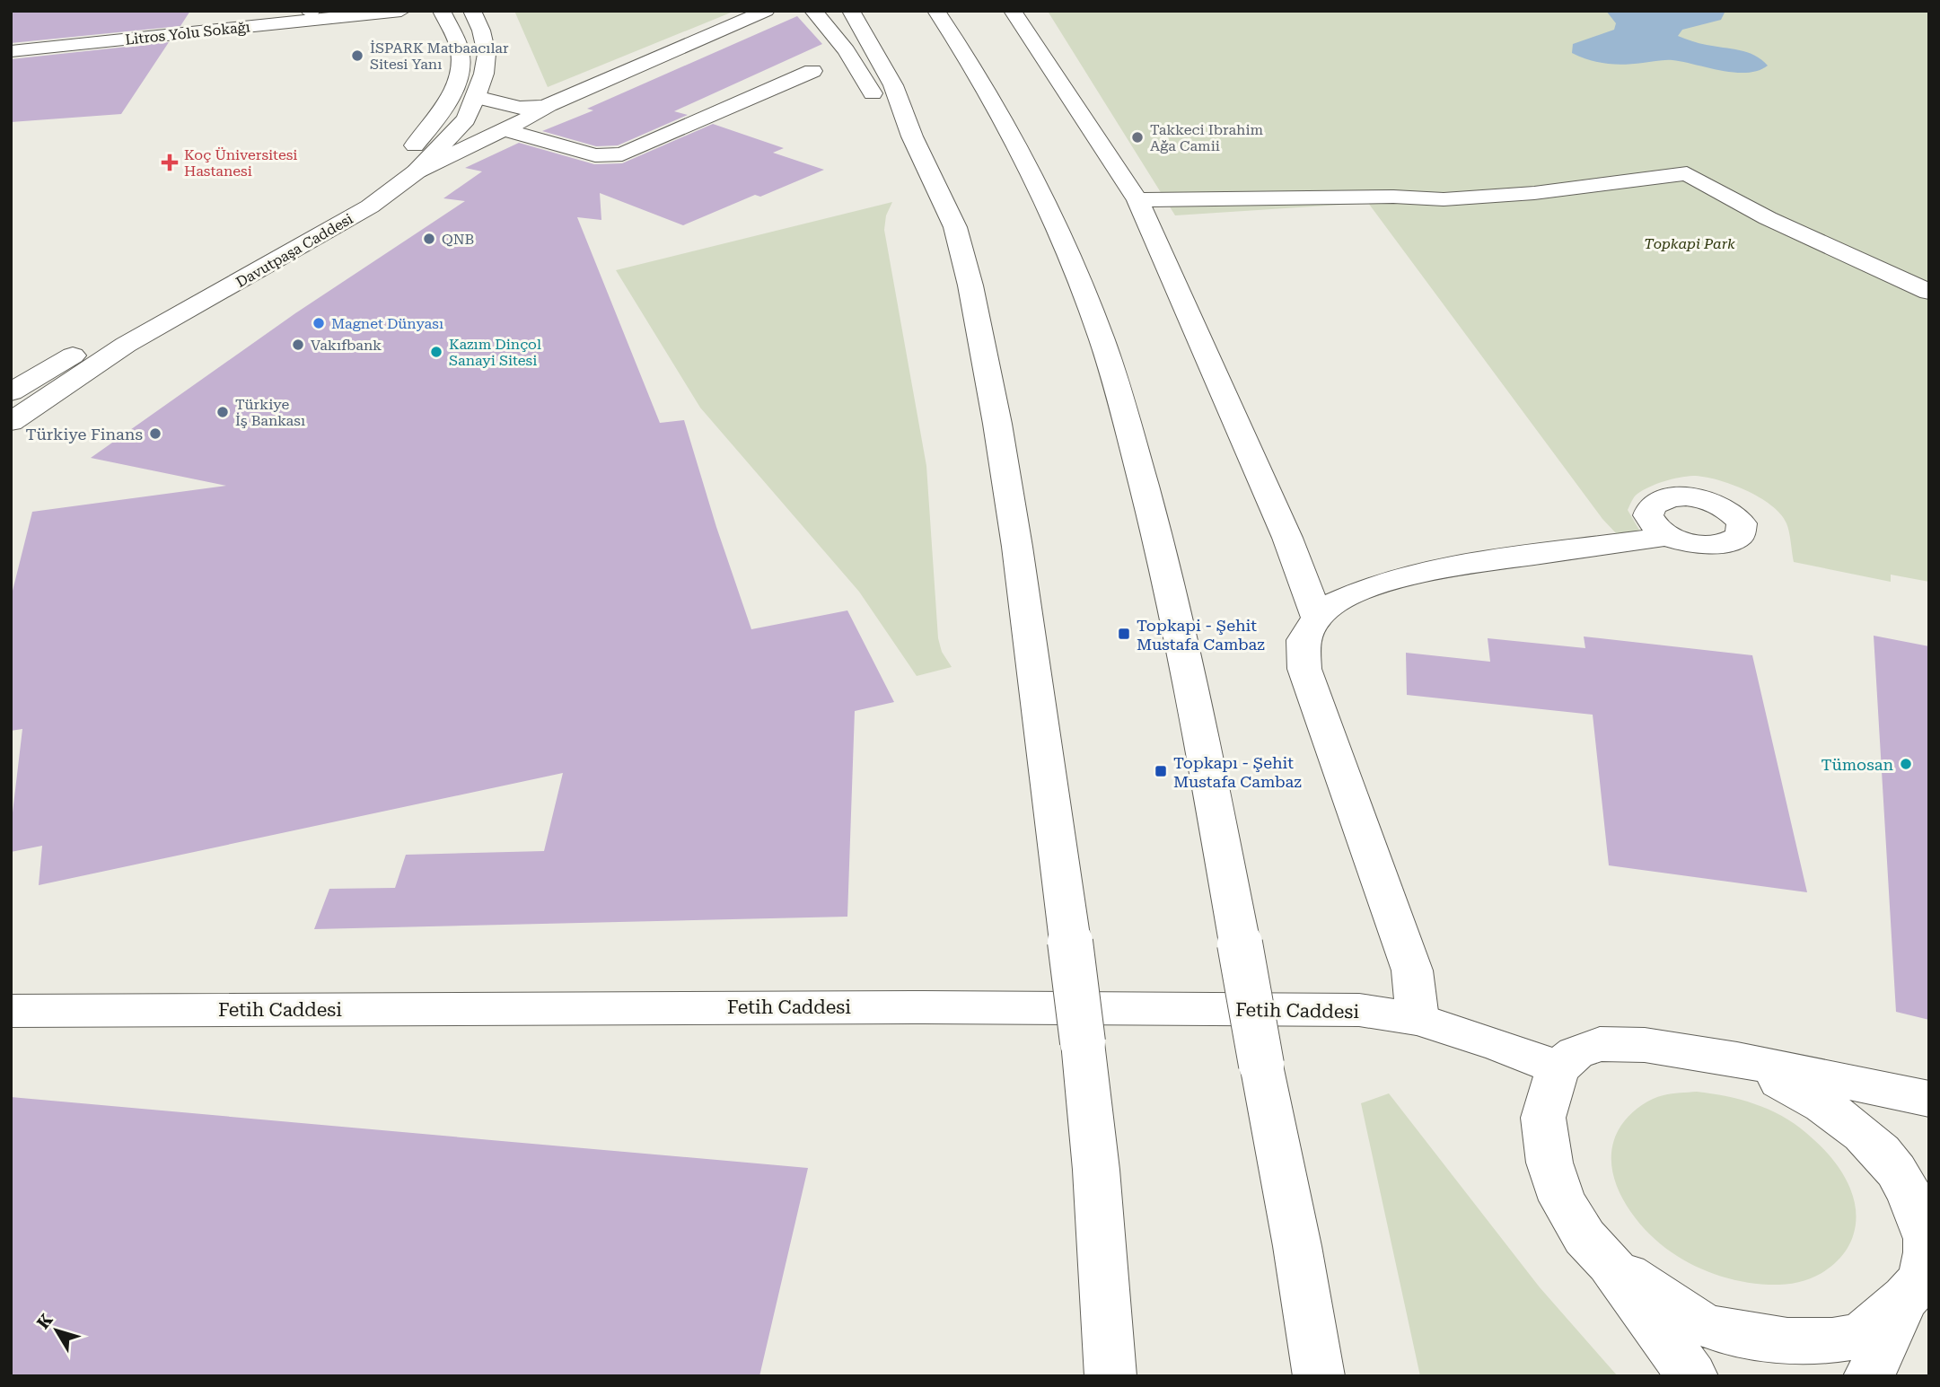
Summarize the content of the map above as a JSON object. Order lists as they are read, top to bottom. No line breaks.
{"streets":{"main road":["Litros Yolu Sokağı","Davutpaşa Caddesi","Fetih Caddesi"]},"parks":["Topkapi Park"],"places":{"other":["İSPARK Matbaacılar Sitesi Yanı","Takkeci Ibrahim Ağa Camii","QNB","Magnet Dünyası","Vakıfbank","Kazım Dinçol Sanayi Sitesi","Türkiye İş Bankası","Türkiye Finans","Tümosan"],"health":["Koç Üniversitesi Hastanesi"],"transit":["Topkapi - Şehit Mustafa Cambaz","Topkapı - Şehit Mustafa Cambaz"]},"north":"top left"}
